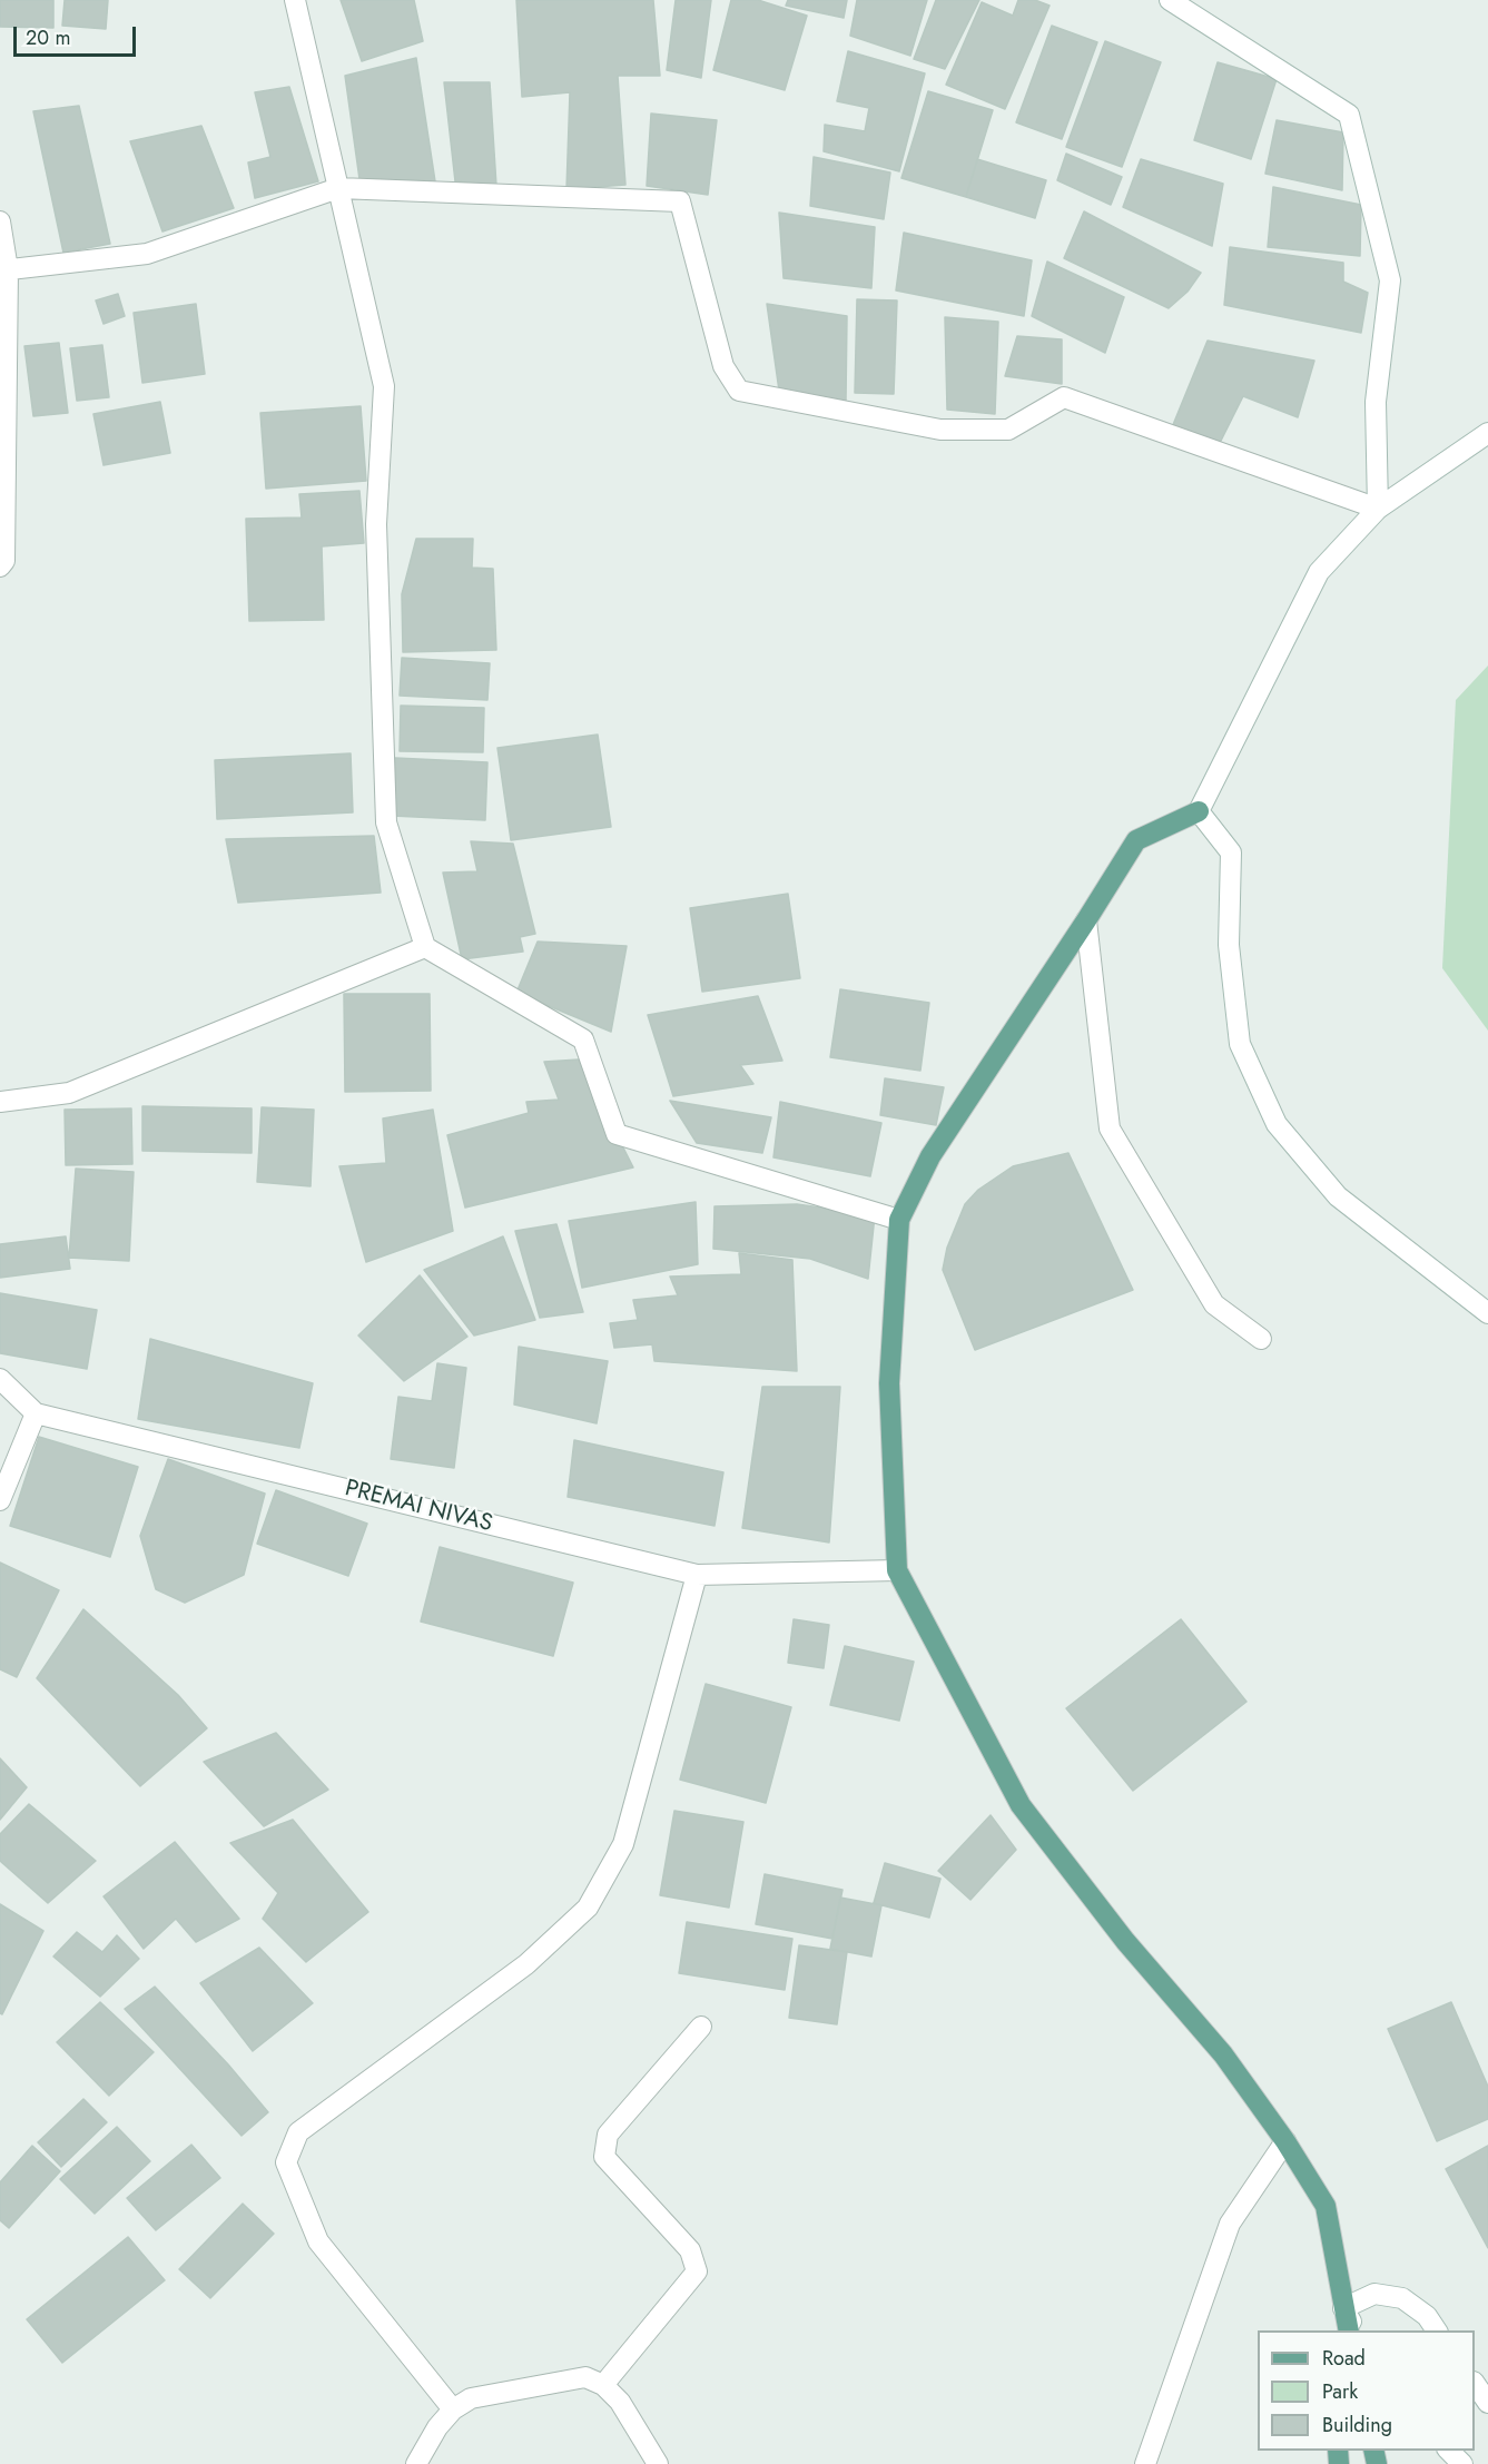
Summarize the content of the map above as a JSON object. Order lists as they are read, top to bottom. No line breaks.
{"streets":{"street":["PREMAI NIVAS"]},"legend":["Road","Park","Building"],"scale_bar":"20 m"}
